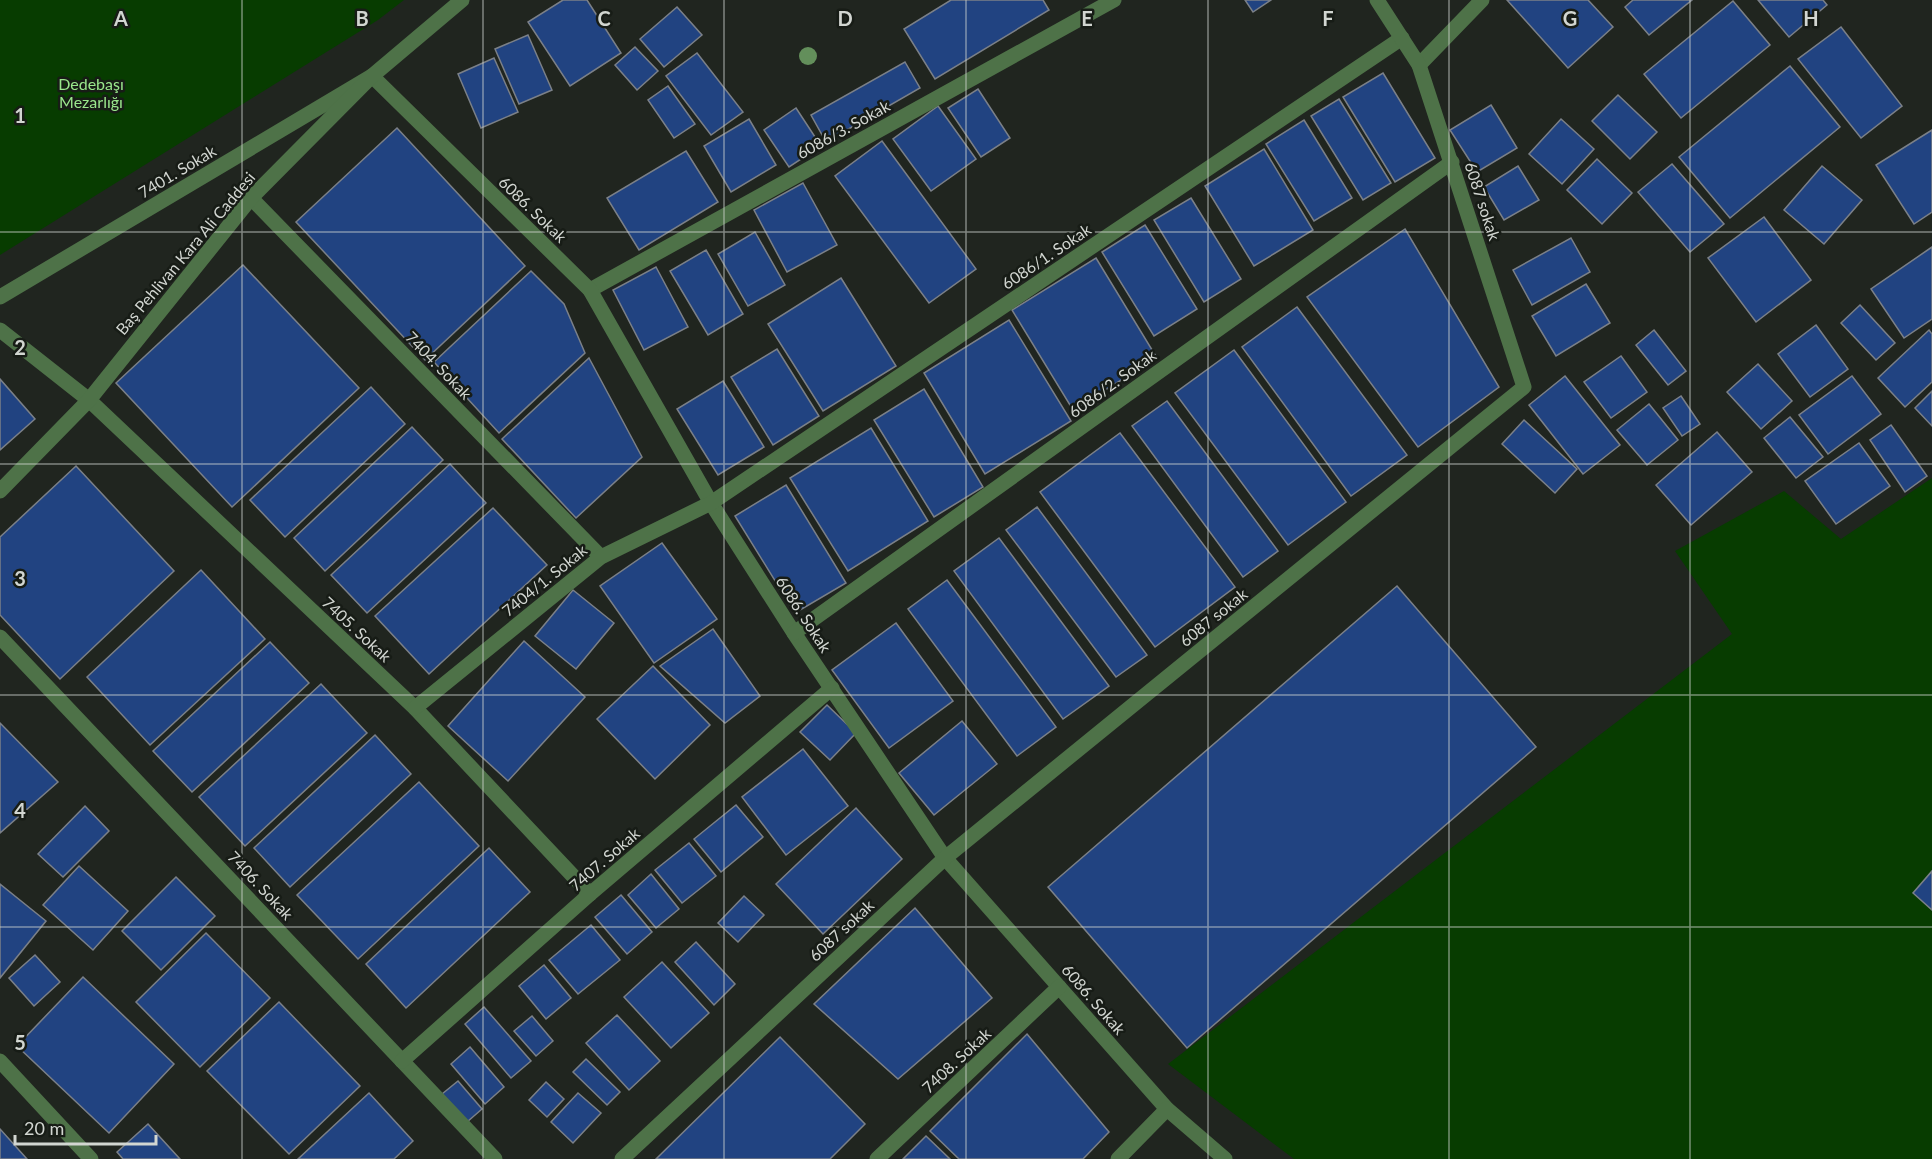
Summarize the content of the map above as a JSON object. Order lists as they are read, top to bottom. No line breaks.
{"streets":{"street":["6086/3. Sokak","7401. Sokak","6087 sokak","6086. Sokak","Baş Pehlivan Kara Ali Caddesi","6086/1. Sokak","7404. Sokak","6086/2. Sokak","7404/1. Sokak","7405. Sokak","7407. Sokak","7406. Sokak","7408. Sokak"]},"crossings":[["6086/3. Sokak","6086. Sokak"],["7401. Sokak","6086. Sokak"],["7401. Sokak","Baş Pehlivan Kara Ali Caddesi"],["6087 sokak","6086. Sokak"],["6087 sokak","6086/1. Sokak"],["6087 sokak","6086/2. Sokak"],["6086. Sokak","Baş Pehlivan Kara Ali Caddesi"],["6086. Sokak","6086/1. Sokak"],["6086. Sokak","6086/2. Sokak"],["6086. Sokak","7404/1. Sokak"],["6086. Sokak","7407. Sokak"],["6086. Sokak","7408. Sokak"],["Baş Pehlivan Kara Ali Caddesi","7404. Sokak"],["Baş Pehlivan Kara Ali Caddesi","7405. Sokak"],["6086/1. Sokak","7404/1. Sokak"],["7404. Sokak","7404/1. Sokak"],["7404/1. Sokak","7405. Sokak"],["7405. Sokak","7407. Sokak"],["7407. Sokak","7406. Sokak"]],"parks":["Dedebaşı Mezarlığı"],"scale_bar":"20 m","grid":{"columns":["A","B","C","D","E","F","G","H"],"rows":["1","2","3","4","5"]}}
